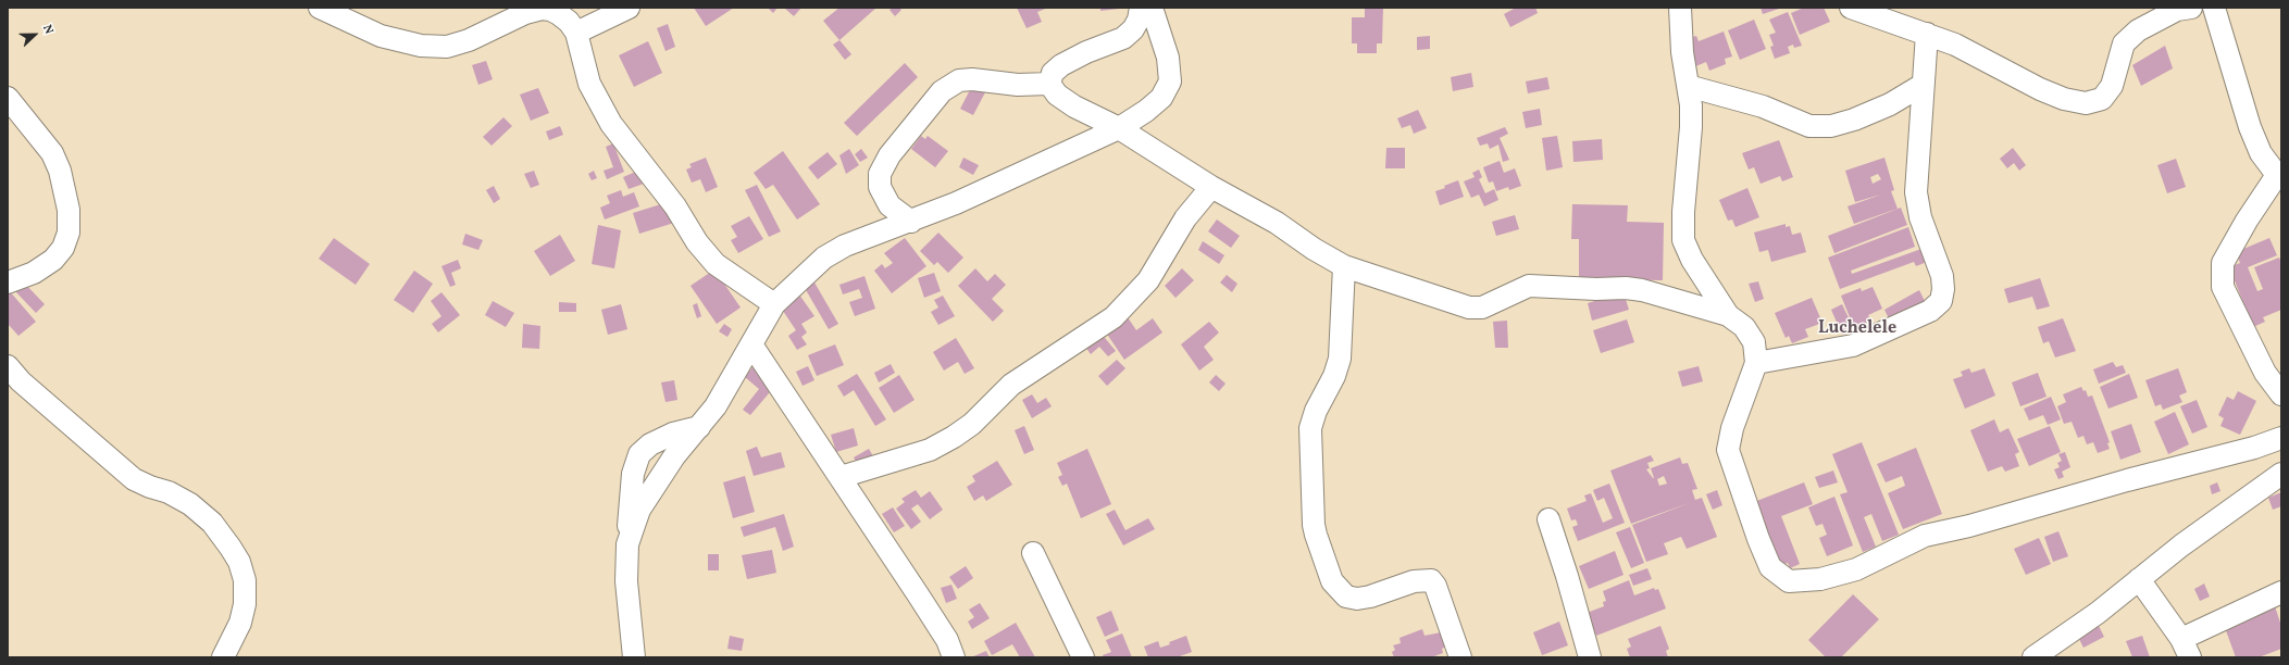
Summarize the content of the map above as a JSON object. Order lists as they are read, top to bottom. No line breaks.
{"districts":["Luchelele"],"north":"right"}
